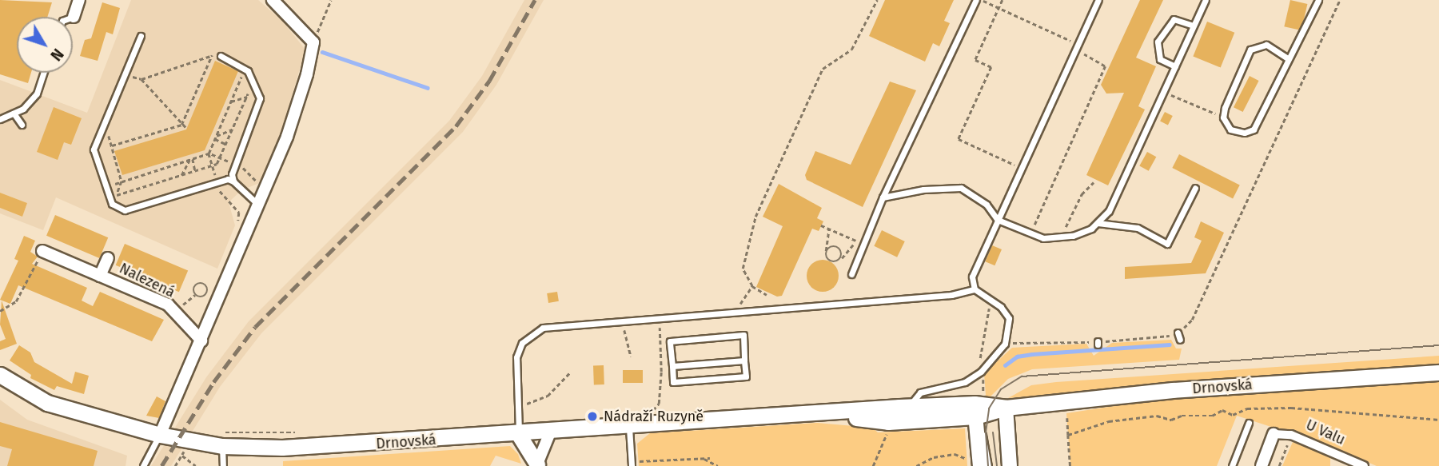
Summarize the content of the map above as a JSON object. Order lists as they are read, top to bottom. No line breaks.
{"streets":{"main road":["Drnovská"],"street":["Nalezená","U Valu"]},"places":["Nádraží Ruzyně"],"north":"bottom right"}
